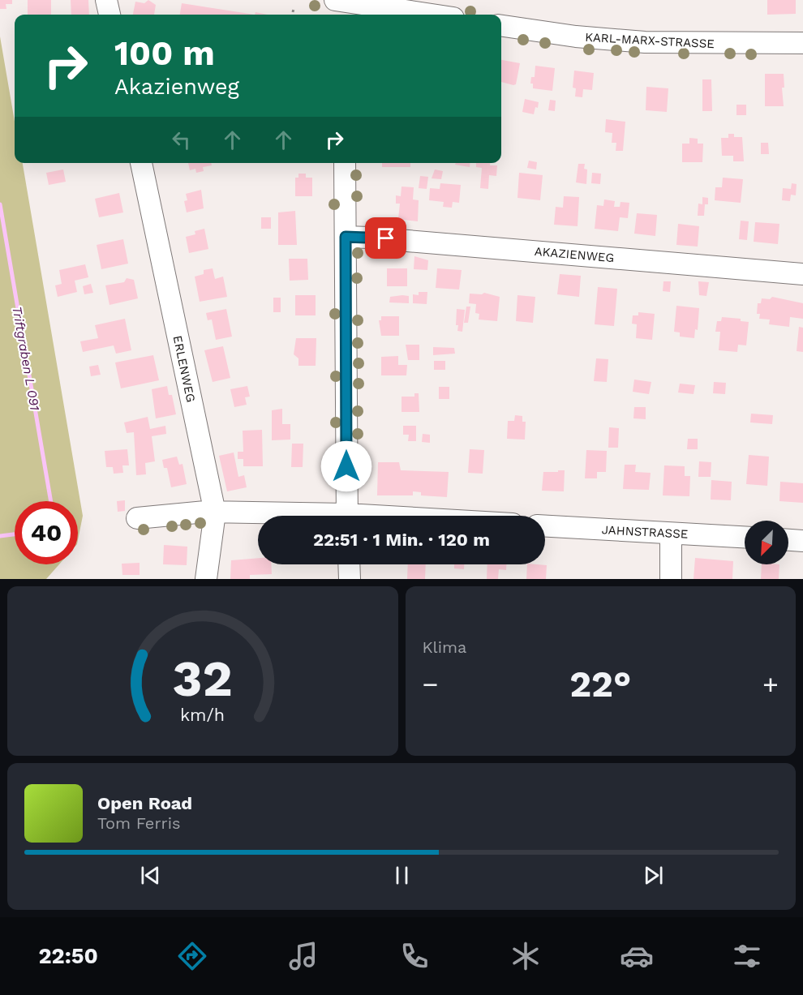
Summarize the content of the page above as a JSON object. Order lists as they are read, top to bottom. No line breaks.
{"streets":{"street":["KARL-MARX-STRASSE","AKAZIENWEG","ERLENWEG","JAHNSTRASSE"]},"water":["Triftgraben L 091"],"north":"bottom left","page":{"turn":["100 m","Akazienweg"],"limit":"40","trip":"22:51 · 1 Min. · 120 m","tile":"Klima","heat":["−","22°","+"],"song":["Open Road","Tom Ferris"],"tabs":"22:50","gauge":["32","km/h"]}}
